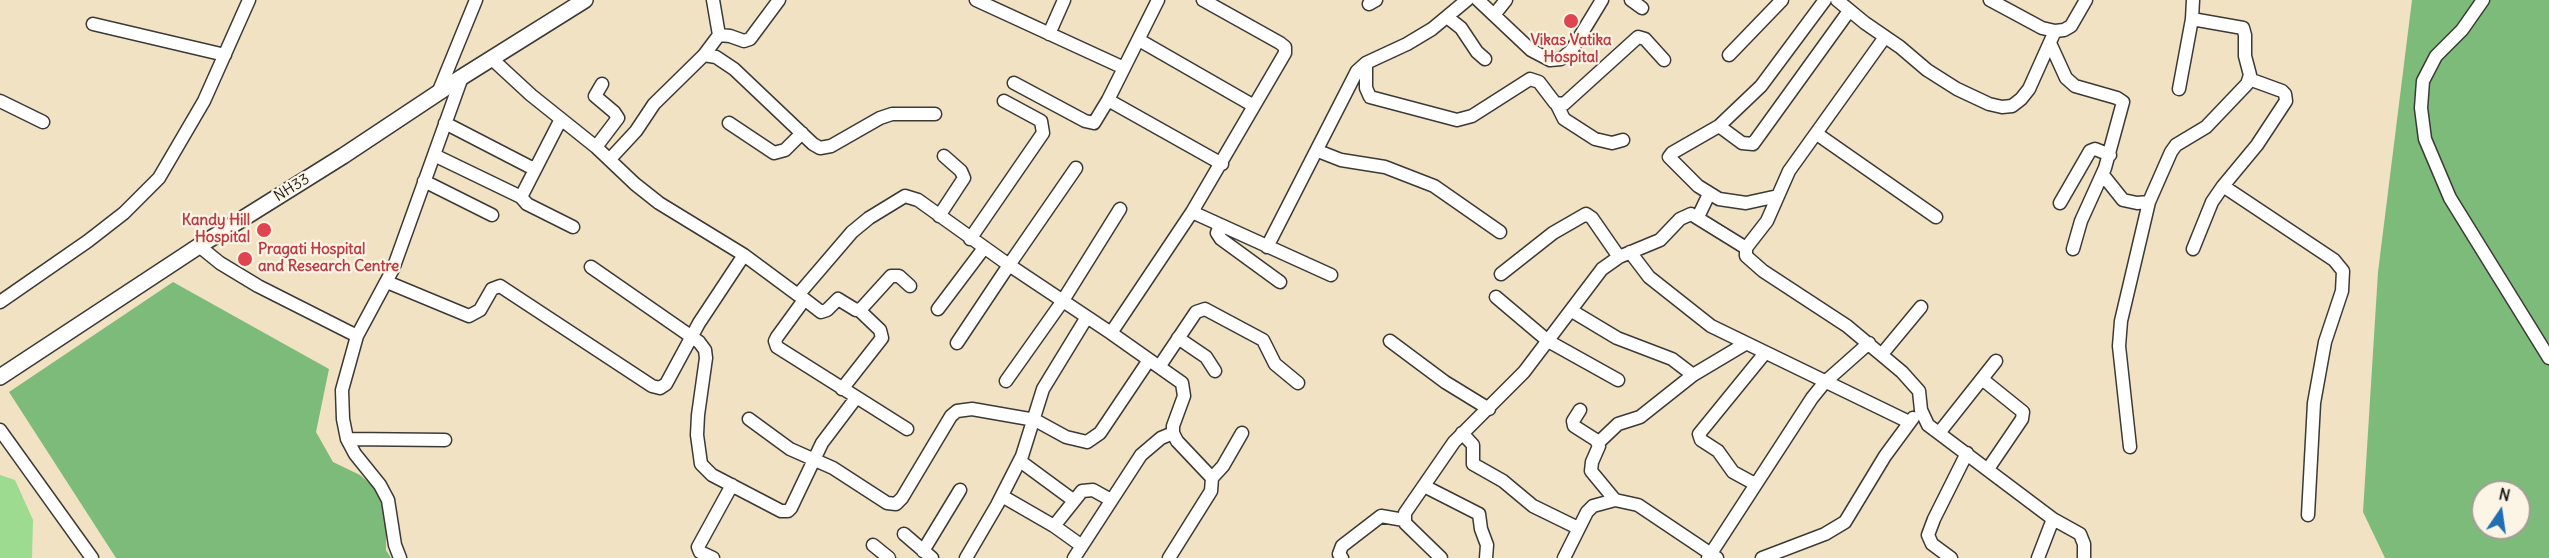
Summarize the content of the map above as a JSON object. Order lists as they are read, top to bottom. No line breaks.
{"streets":{"main road":["NH33"]},"places":["Vikas Vatika Hospital","Kandy Hill Hospital","Pragati Hospital and Research Centre"],"north":"top"}
